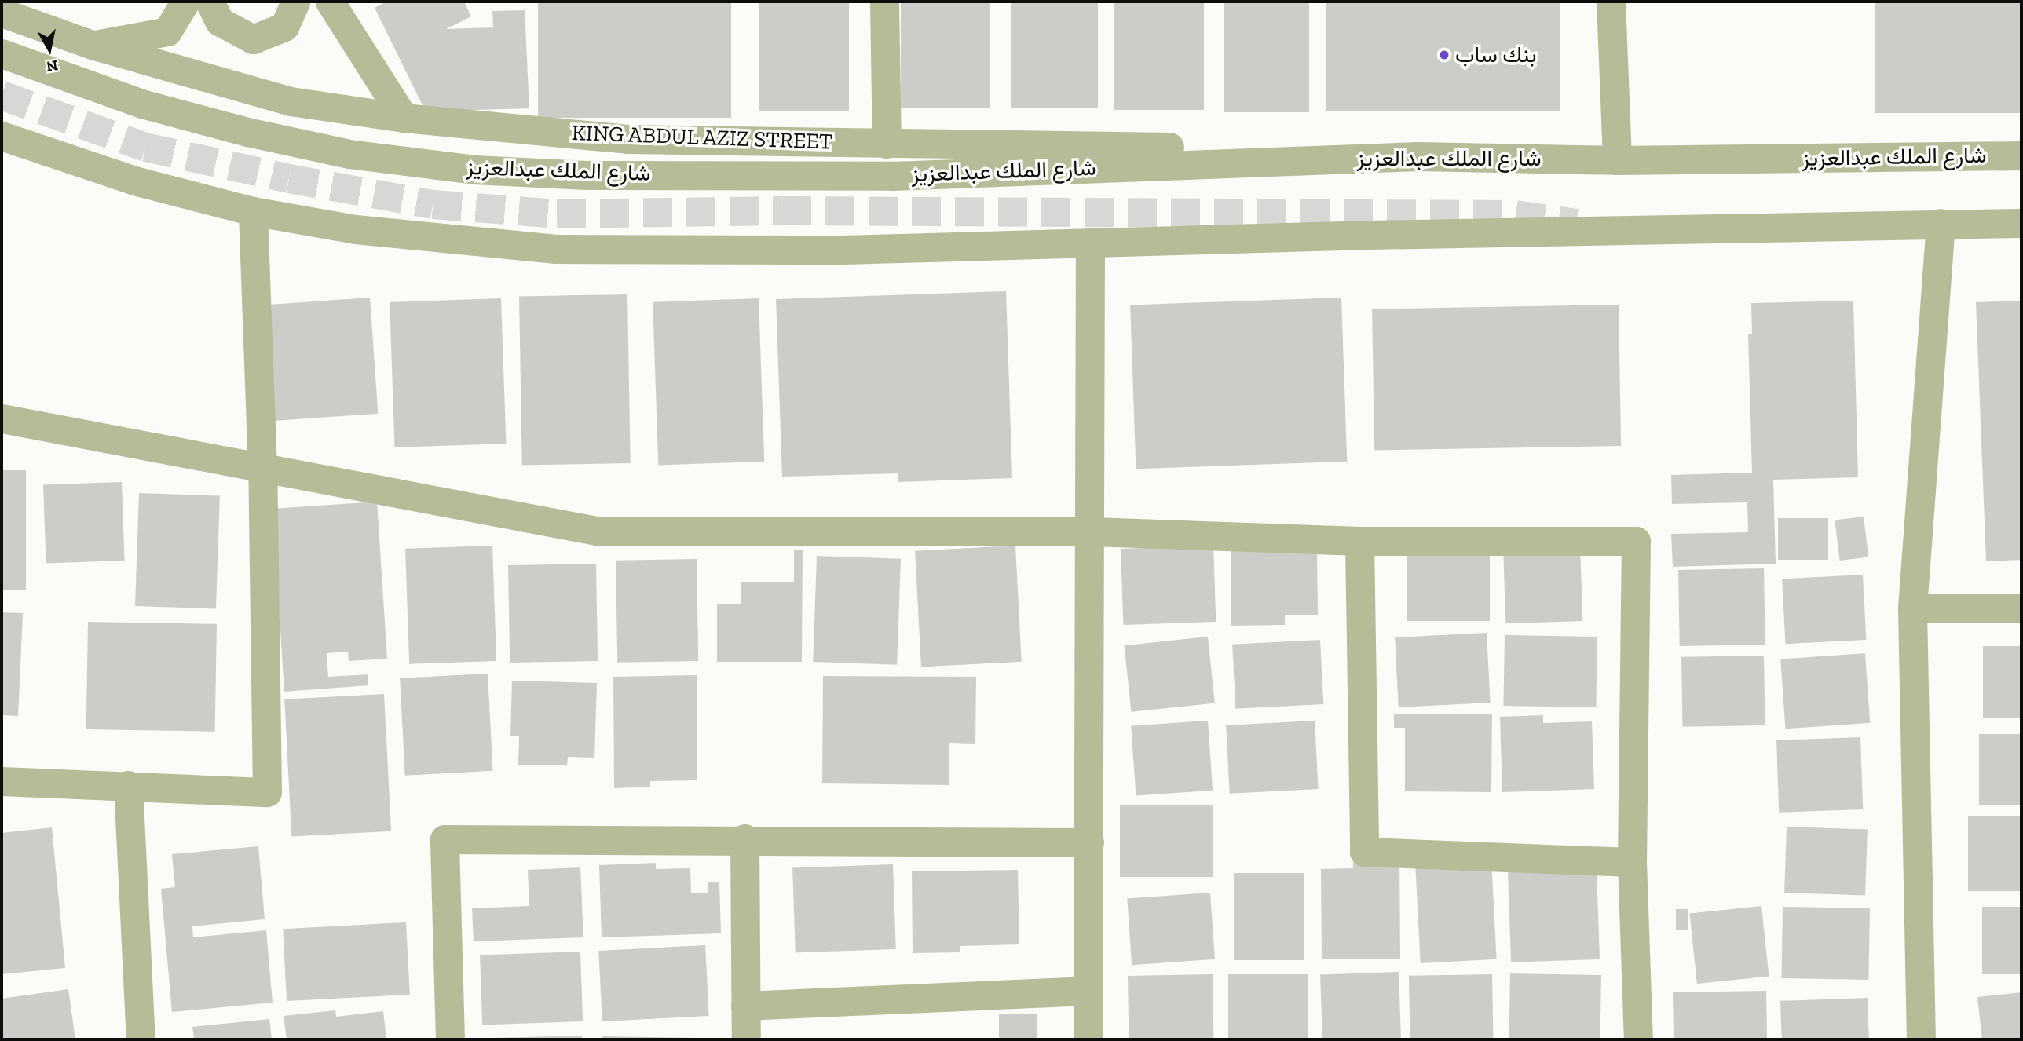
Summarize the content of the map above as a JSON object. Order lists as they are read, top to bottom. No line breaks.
{"streets":{"street":["KING ABDUL AZIZ STREET","شارع الملك عبدالعزيز"]},"crossings":[["KING ABDUL AZIZ STREET","شارع الملك عبدالعزيز"]],"places":["بنك ساب"],"north":"bottom"}
